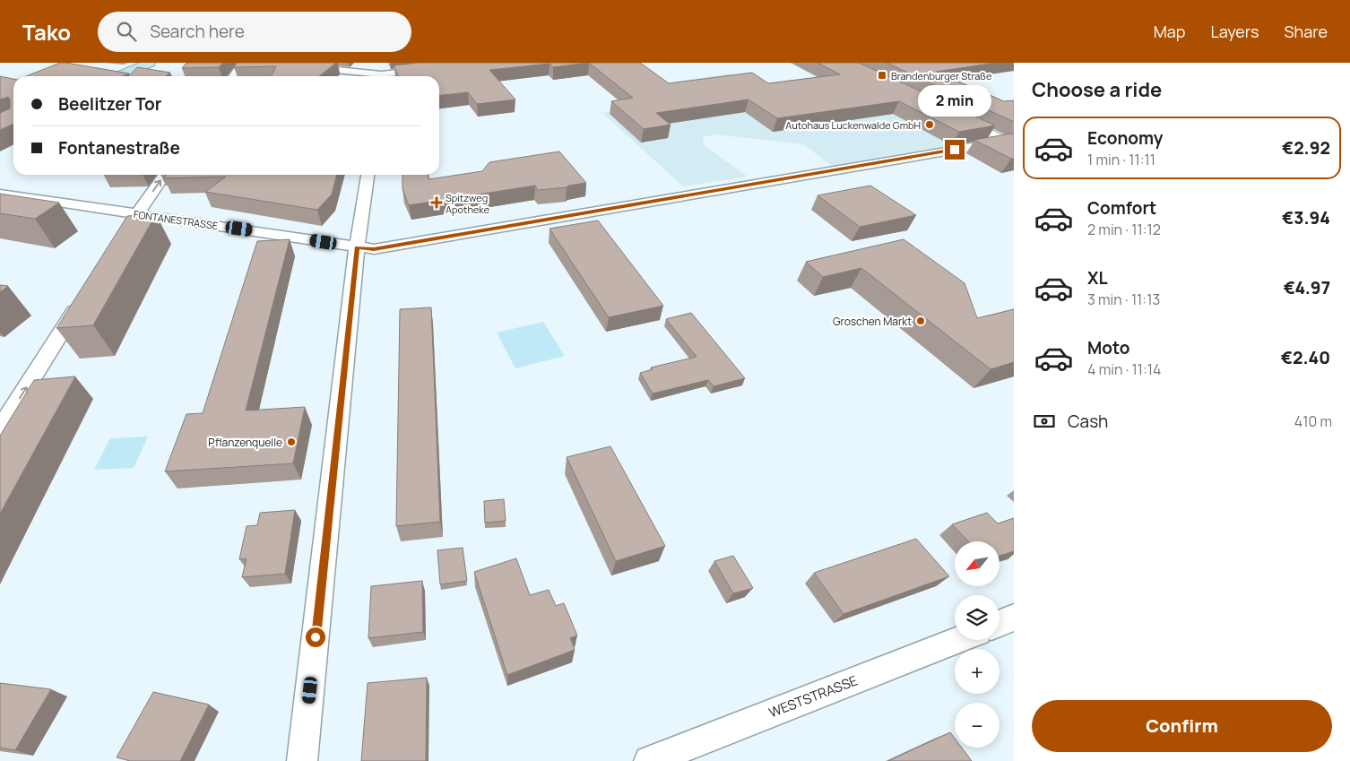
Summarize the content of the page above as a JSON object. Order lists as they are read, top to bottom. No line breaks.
{"streets":{"street":["FONTANESTRASSE","WESTSTRASSE"]},"places":{"transit":["Brandenburger Straße"],"other":["Autohaus Luckenwalde GmbH","Groschen Markt","Pflanzenquelle"],"health":["Spitzweg Apotheke"]},"north":"bottom left","page":{"header":"Tako","search":"Search here","nav":["Map","Layers","Share"],"heading":"Choose a ride","banner":["Beelitzer Tor","Fontanestraße"],"bubble":"2 min","list":[{"name":"Economy","note":"1 min · 11:11","value":"€2.92"},{"name":"Comfort","note":"2 min · 11:12","value":"€3.94"},{"name":"XL","note":"3 min · 11:13","value":"€4.97"},{"name":"Moto","note":"4 min · 11:14","value":"€2.40"}],"pay":["Cash","410 m"],"map_buttons":["+","−"],"buttons":"Confirm"}}
